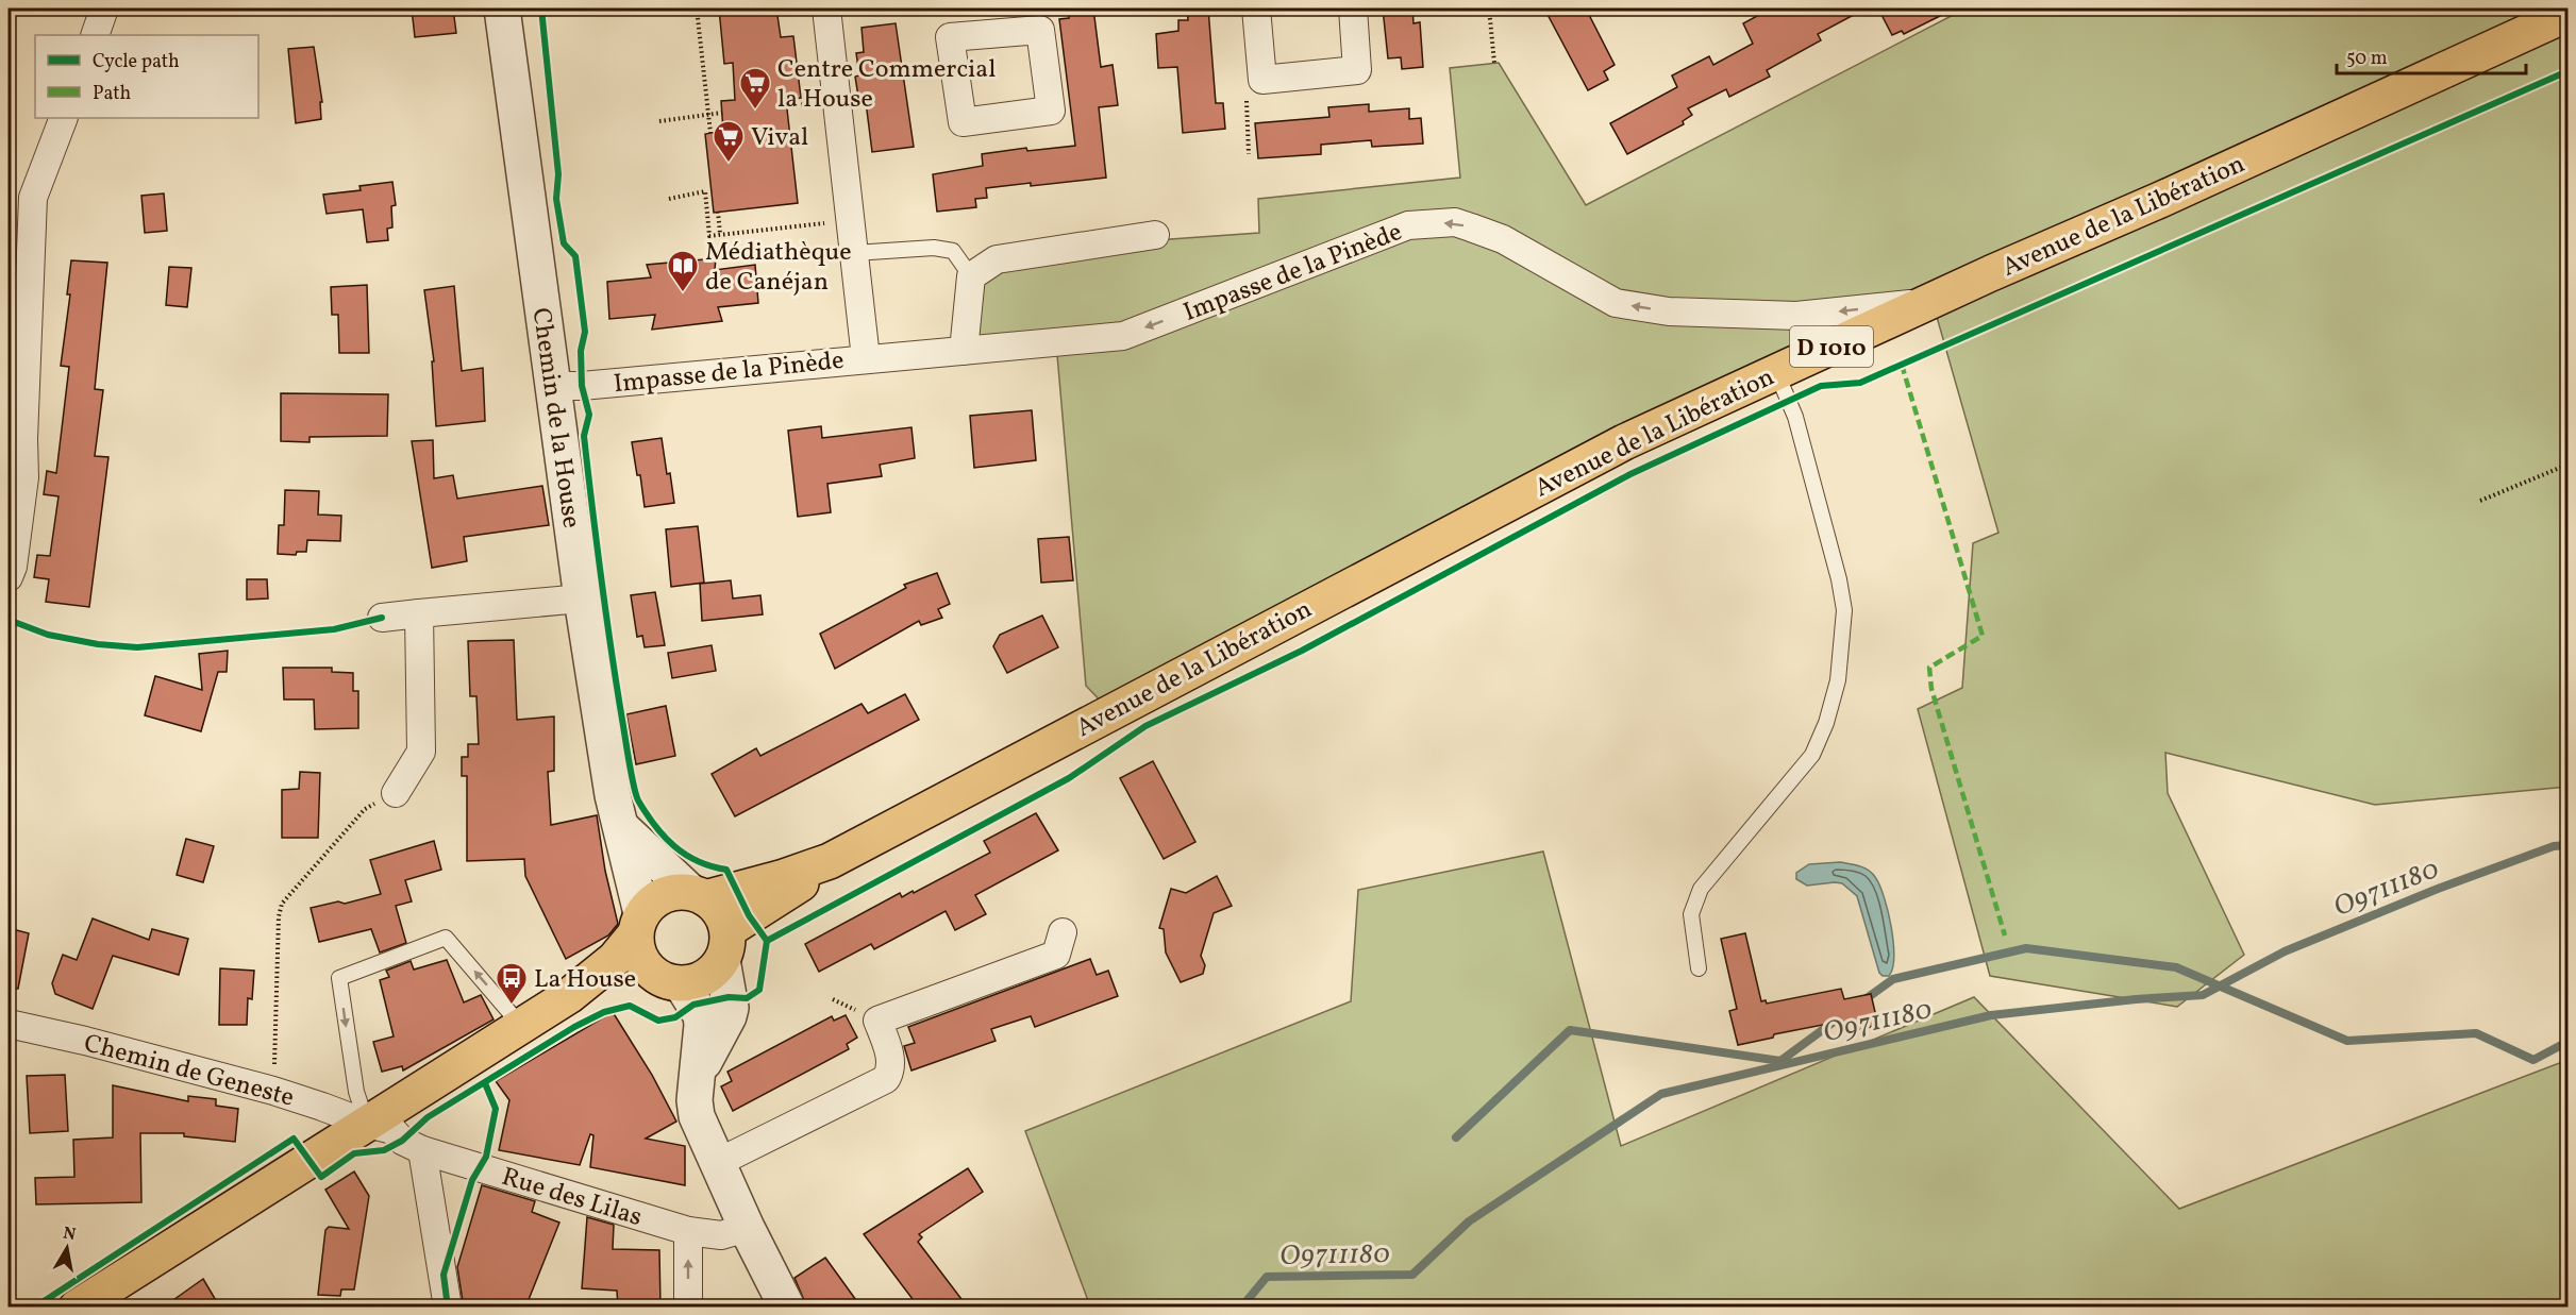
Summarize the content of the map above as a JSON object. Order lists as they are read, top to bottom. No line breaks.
{"streets":{"main road":["Avenue de la Libération","D 1010"],"street":["Impasse de la Pinède","Chemin de la House","Chemin de Geneste","Rue des Lilas"]},"crossings":[["Avenue de la Libération","Impasse de la Pinède"],["Avenue de la Libération","Chemin de la House"],["Impasse de la Pinède","Chemin de la House"],["Chemin de Geneste","Rue des Lilas"]],"one_way":["Impasse de la Pinède"],"water":["O9711180"],"places":{"supermarket":["Centre Commercial la House","Vival"],"library":["Médiathèque de Canéjan"],"bus stop":["La House"]},"legend":["Cycle path","Path"],"scale_bar":"50 m","north":"top"}
